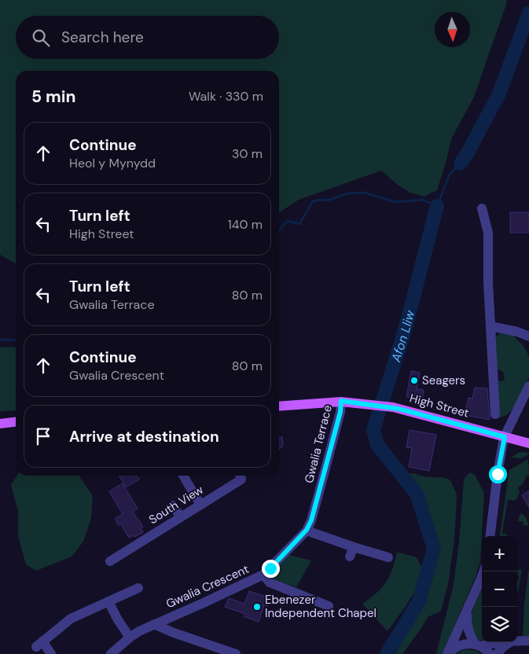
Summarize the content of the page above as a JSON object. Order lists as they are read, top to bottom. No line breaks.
{"streets":{"main road":["High Street"],"street":["Gwalia Terrace","South View","Gwalia Crescent"]},"crossings":[["High Street","Gwalia Terrace"],["Gwalia Terrace","Gwalia Crescent"]],"water":["Afon Lliw"],"places":["Seagers","Ebenezer Independent Chapel"],"north":"bottom","page":{"search":"Search here","heading":["5 min","Walk · 330 m"],"list":[["Continue","Heol y Mynydd","30 m"],["Turn left","High Street","140 m"],["Turn left","Gwalia Terrace","80 m"],["Continue","Gwalia Crescent","80 m"],"Arrive at destination"],"map_buttons":["+","−"]}}
